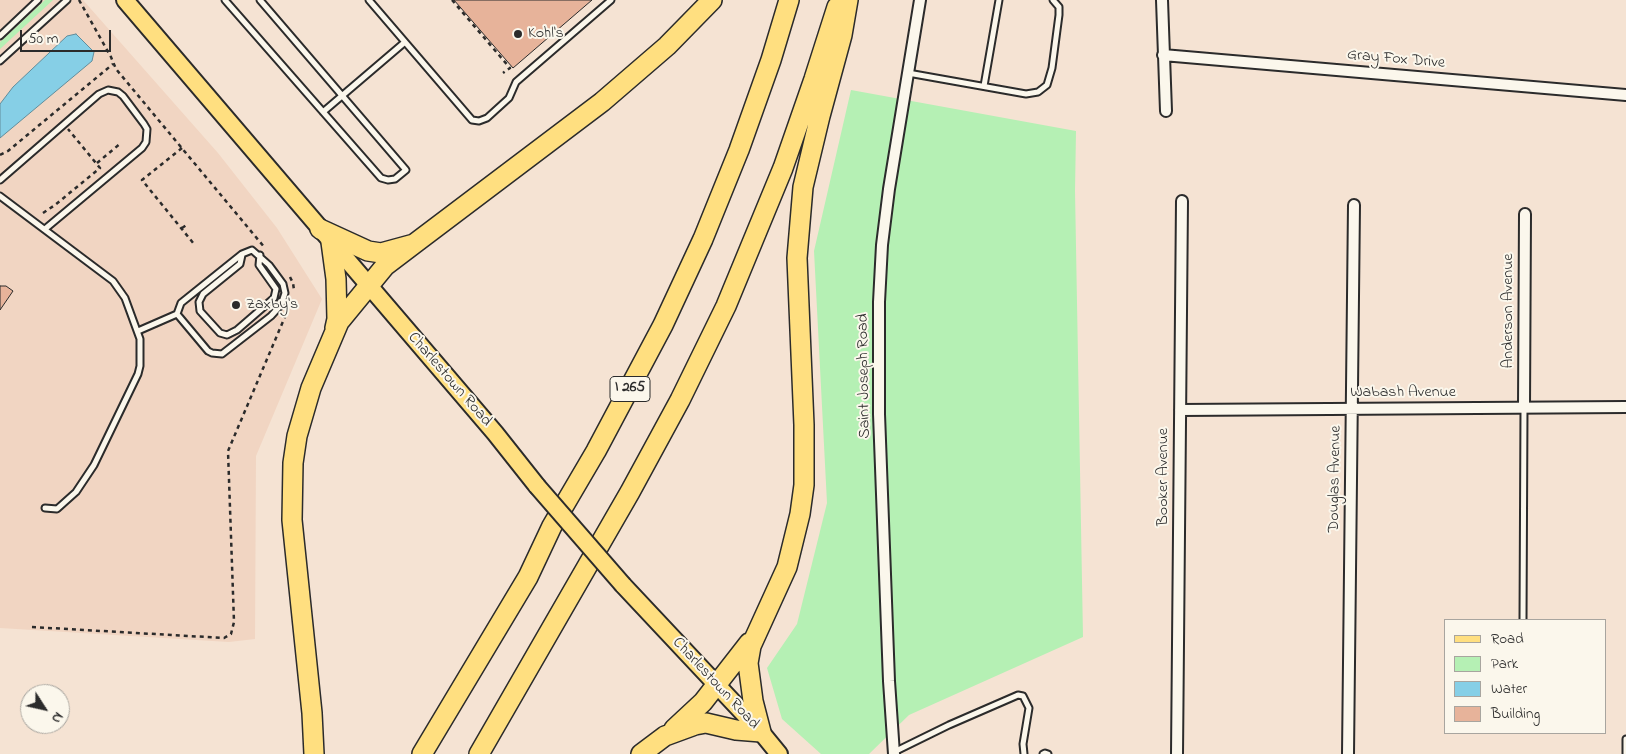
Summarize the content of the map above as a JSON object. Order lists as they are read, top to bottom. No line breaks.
{"streets":{"highway":["I 265"],"main road":["Charlestown Road"],"street":["Gray Fox Drive","Anderson Avenue","Saint Joseph Road","Wabash Avenue","Booker Avenue","Douglas Avenue"]},"crossings":[["Anderson Avenue","Wabash Avenue"],["Wabash Avenue","Booker Avenue"],["Wabash Avenue","Douglas Avenue"]],"places":["Kohl's","Zaxby's"],"legend":["Road","Park","Water","Building"],"scale_bar":"50 m","north":"bottom right"}
